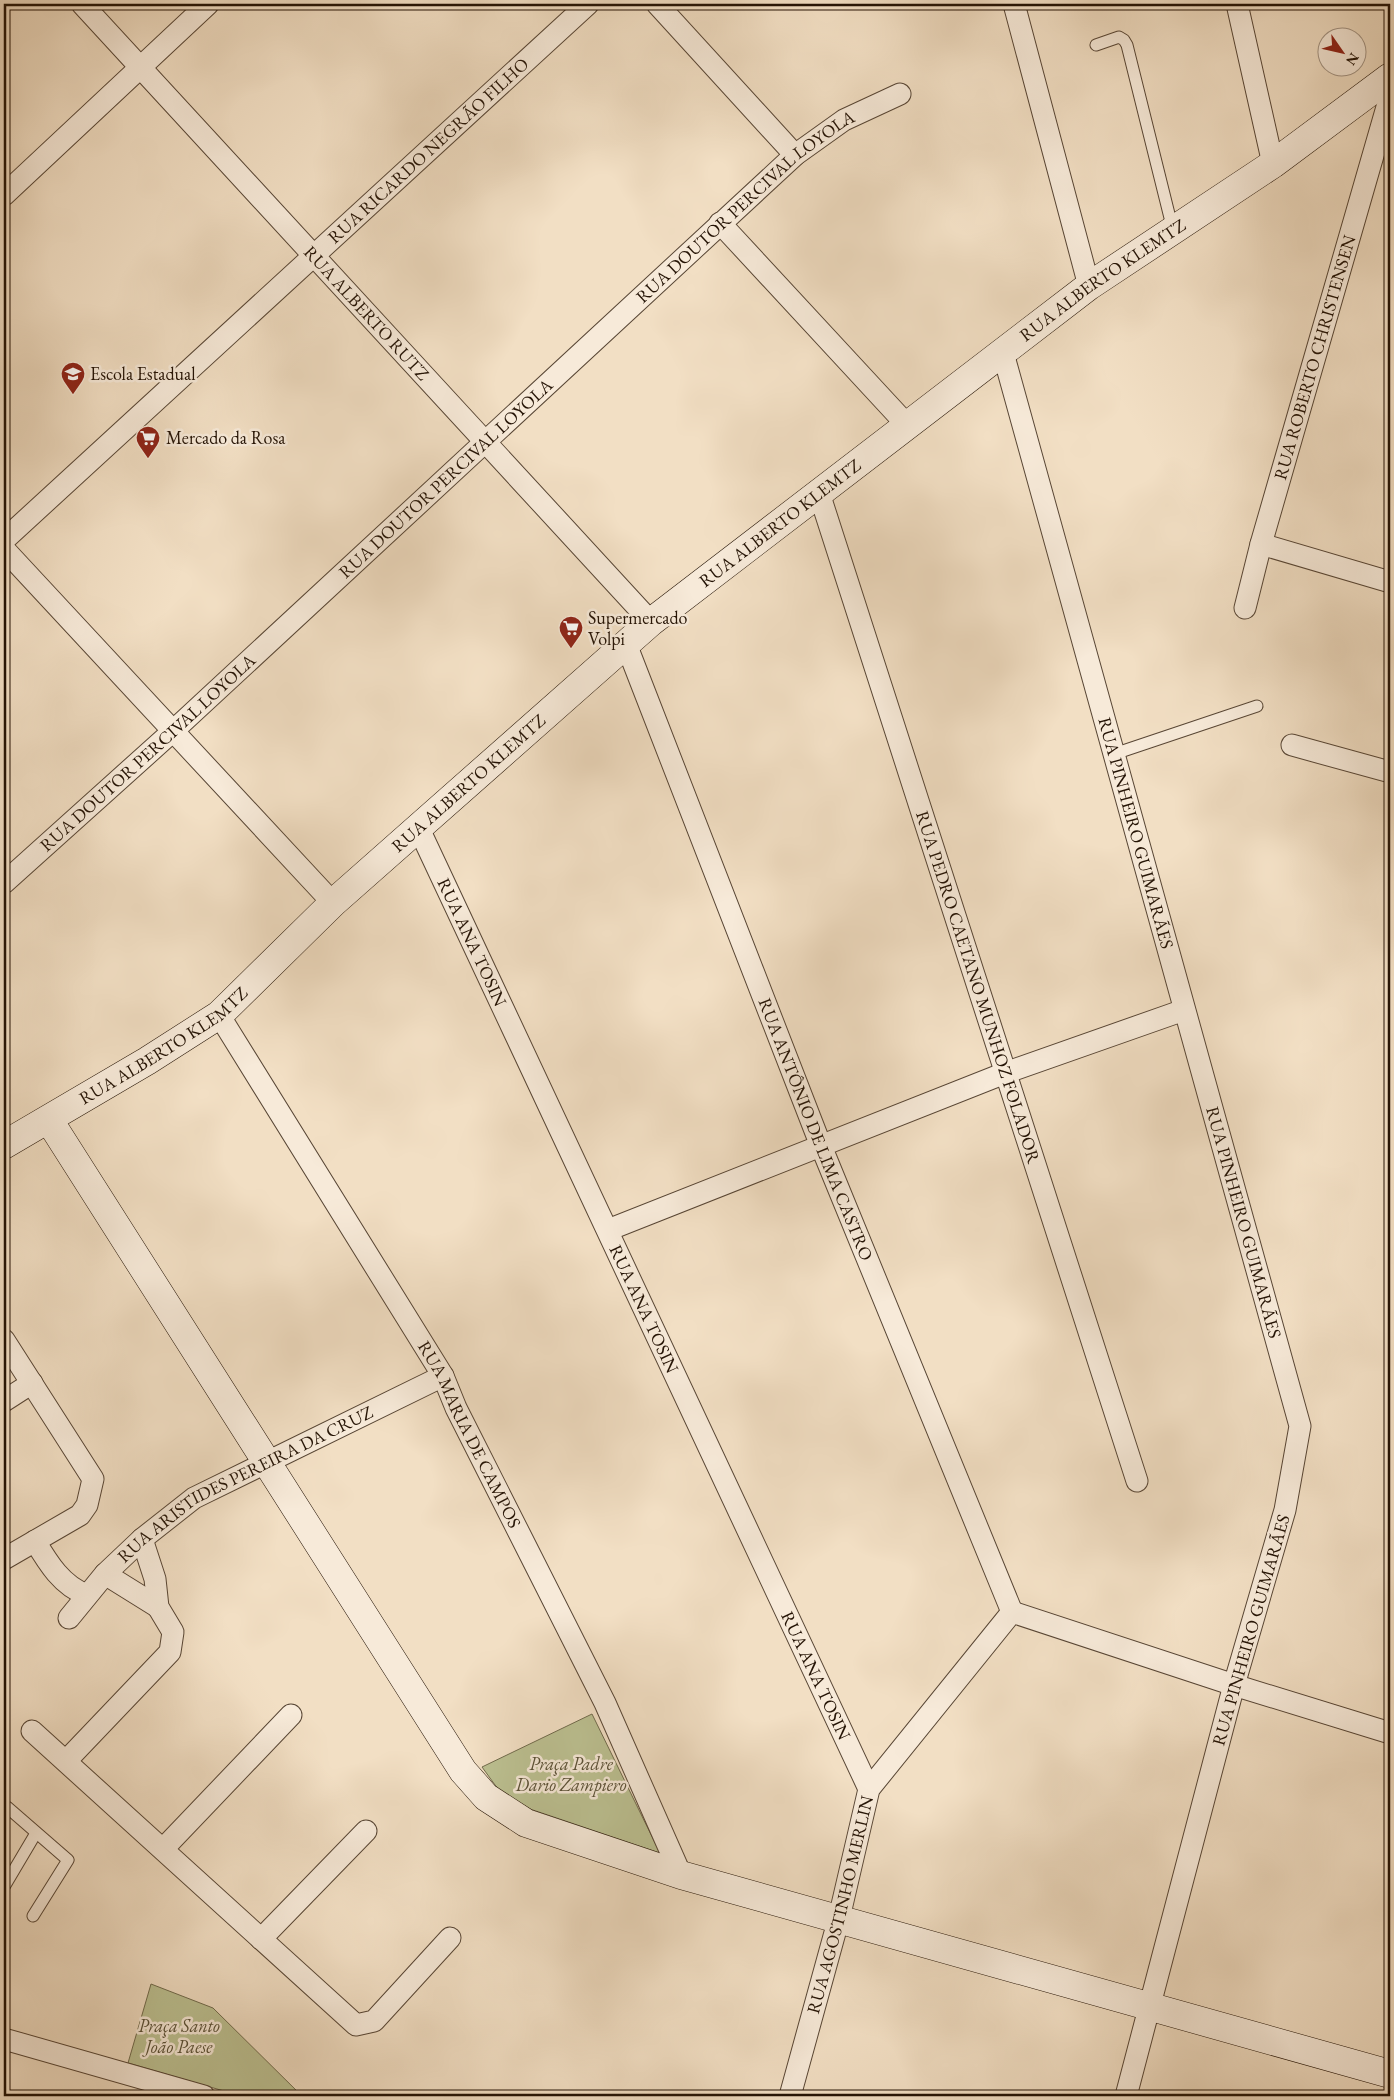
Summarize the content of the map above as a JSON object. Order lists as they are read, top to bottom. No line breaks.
{"streets":{"street":["RUA RICARDO NEGRÃO FILHO","RUA DOUTOR PERCIVAL LOYOLA","RUA ALBERTO KLEMTZ","RUA ALBERTO RUTZ","RUA ROBERTO CHRISTENSEN","RUA PINHEIRO GUIMARÃES","RUA ANA TOSIN","RUA PEDRO CAETANO MUNHOZ FOLADOR","RUA ANTÔNIO DE LIMA CASTRO","RUA MARIA DE CAMPOS","RUA ARISTIDES PEREIRA DA CRUZ","RUA AGOSTINHO MERLIN"]},"crossings":[["RUA RICARDO NEGRÃO FILHO","RUA ALBERTO RUTZ"],["RUA DOUTOR PERCIVAL LOYOLA","RUA ALBERTO RUTZ"],["RUA ALBERTO KLEMTZ","RUA ALBERTO RUTZ"],["RUA ALBERTO KLEMTZ","RUA PINHEIRO GUIMARÃES"],["RUA ALBERTO KLEMTZ","RUA ANA TOSIN"],["RUA ALBERTO KLEMTZ","RUA PEDRO CAETANO MUNHOZ FOLADOR"],["RUA ALBERTO KLEMTZ","RUA ANTÔNIO DE LIMA CASTRO"],["RUA ALBERTO KLEMTZ","RUA MARIA DE CAMPOS"],["RUA ANA TOSIN","RUA AGOSTINHO MERLIN"],["RUA ANTÔNIO DE LIMA CASTRO","RUA AGOSTINHO MERLIN"],["RUA MARIA DE CAMPOS","RUA ARISTIDES PEREIRA DA CRUZ"]],"parks":["Praça Padre Dario Zampiero","Praça Santo João Paese"],"places":{"school or university":["Escola Estadual"],"supermarket":["Mercado da Rosa","Supermercado Volpi"]},"north":"bottom right"}
